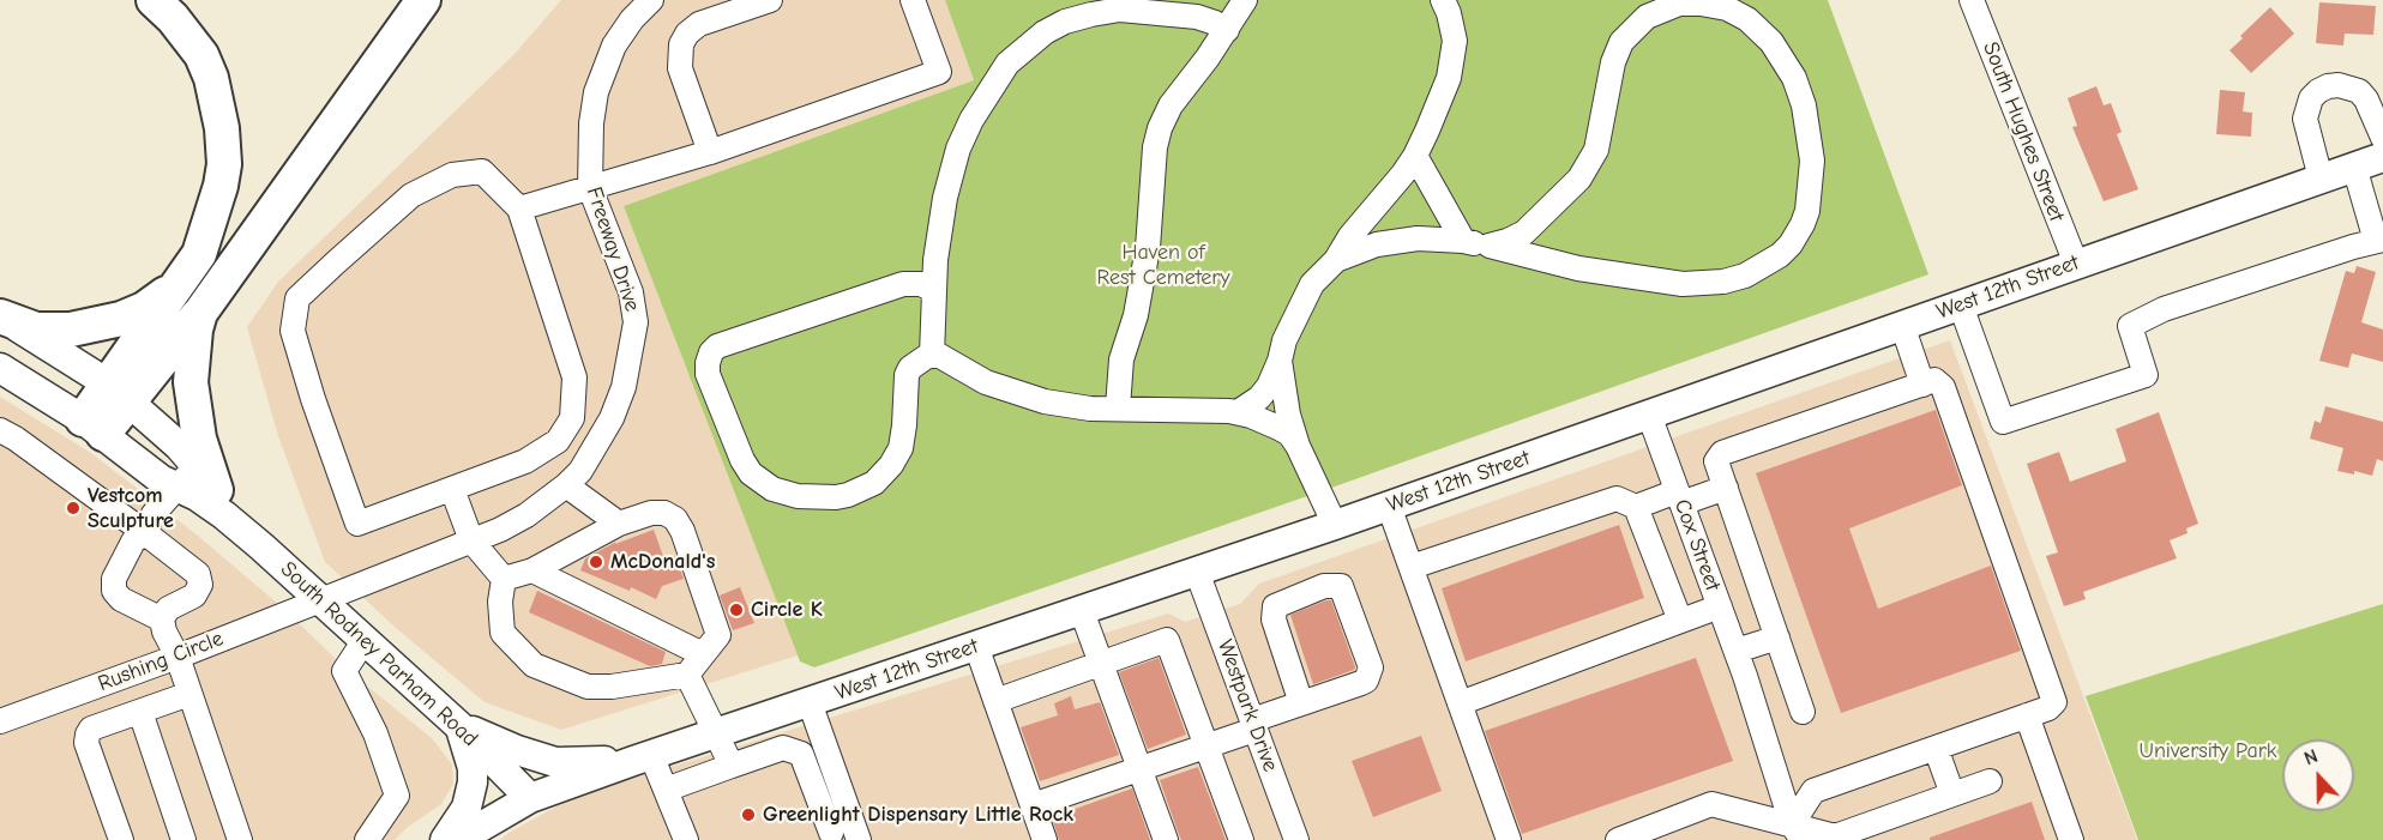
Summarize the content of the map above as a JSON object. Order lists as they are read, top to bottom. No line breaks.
{"streets":{"main road":["West 12th Street","South Rodney Parham Road"],"street":["South Hughes Street","Freeway Drive","Cox Street","Rushing Circle","Westpark Drive"]},"crossings":[["South Hughes Street","West 12th Street"],["Freeway Drive","South Rodney Parham Road"],["Freeway Drive","Rushing Circle"],["West 12th Street","Cox Street"],["West 12th Street","South Rodney Parham Road"],["West 12th Street","Westpark Drive"],["South Rodney Parham Road","Rushing Circle"]],"parks":["Haven of Rest Cemetery","University Park"],"places":["Vestcom Sculpture","McDonald's","Circle K","Greenlight Dispensary Little Rock"],"north":"top"}
